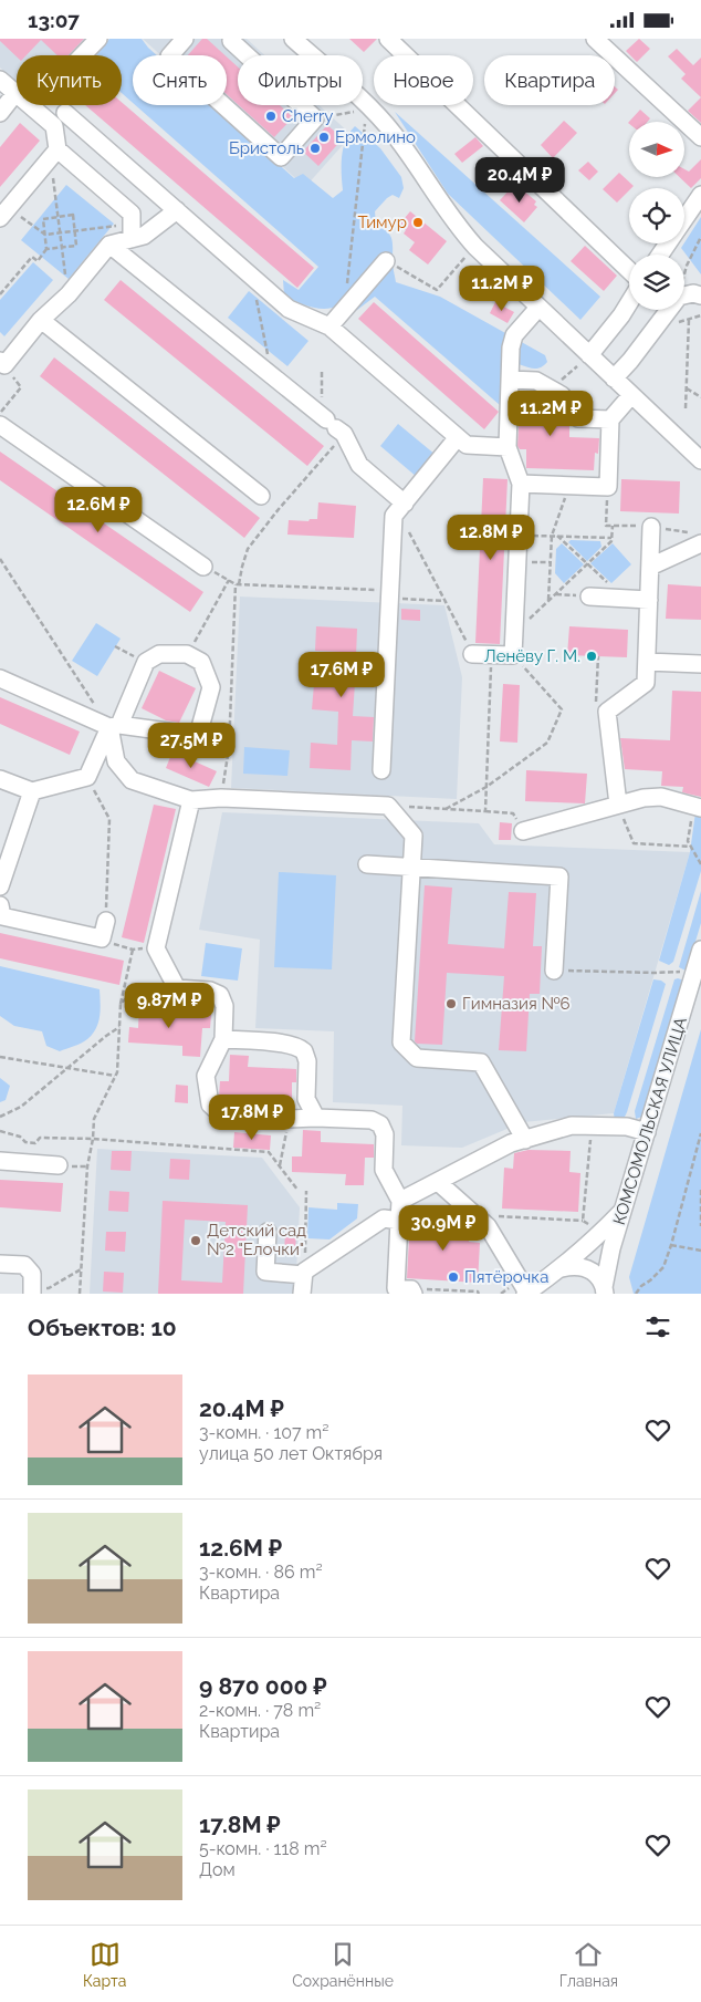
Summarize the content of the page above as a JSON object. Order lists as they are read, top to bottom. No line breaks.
{"streets":{"street":["КОМСОМОЛЬСКАЯ УЛИЦА"]},"places":["Cherry","Ермолино","Бристоль","Тимур","Ленёву Г. М.","Гимназия №6","Детский сад №2 \"Елочки\"","Пятёрочка"],"north":"right","page":{"status":"13:07","chip":["Купить","Снять","Фильтры","Новое","Квартира"],"price":["20.4M ₽","11.2M ₽","11.2M ₽","12.6M ₽","12.8M ₽","17.6M ₽","27.5M ₽","9.87M ₽","17.8M ₽","30.9M ₽"],"heading":"Объектов: 10","list":[{"name":"20.4M ₽","note":"3-комн. · 107 m² · улица 50 лет Октября"},{"name":"12.6M ₽","note":"3-комн. · 86 m² · Квартира"},{"name":"9 870 000 ₽","note":"2-комн. · 78 m² · Квартира"},{"name":"17.8M ₽","note":"5-комн. · 118 m² · Дом"}],"tabs":["Карта","Сохранённые","Главная"]}}
